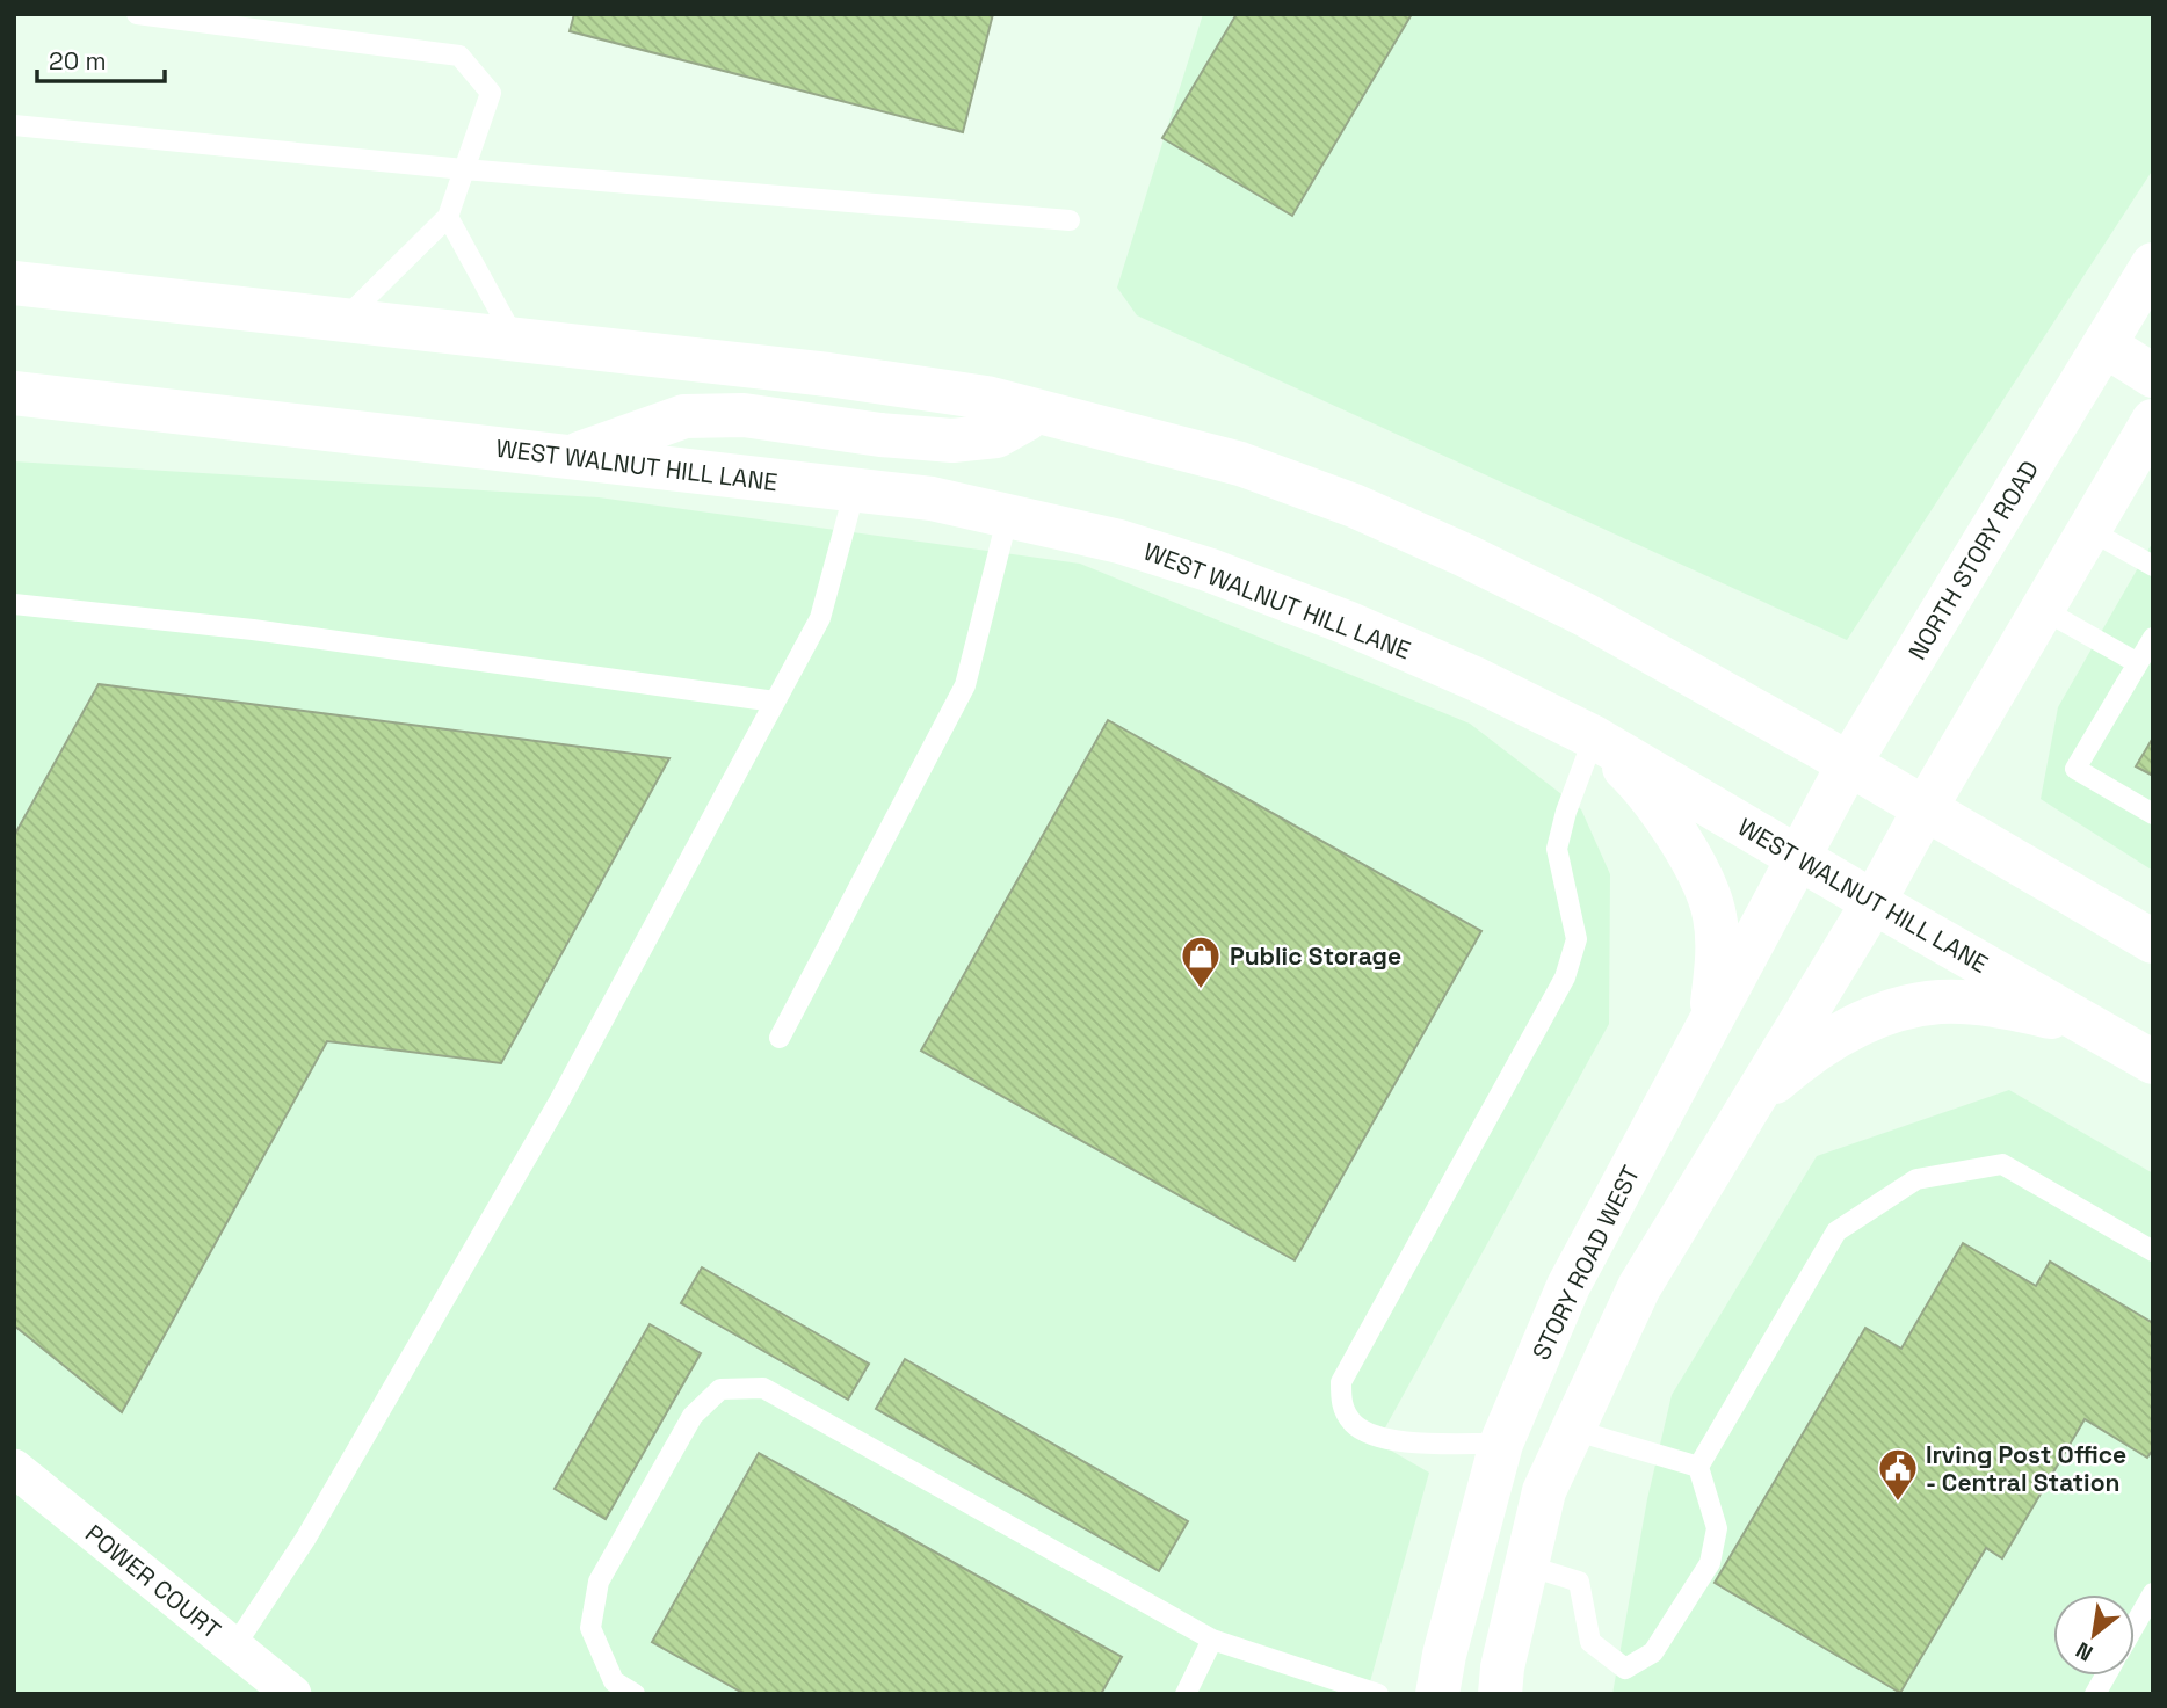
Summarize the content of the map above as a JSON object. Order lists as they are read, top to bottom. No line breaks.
{"streets":{"main road":["WEST WALNUT HILL LANE","NORTH STORY ROAD","STORY ROAD WEST"],"street":["POWER COURT"]},"crossings":[["WEST WALNUT HILL LANE","NORTH STORY ROAD"],["WEST WALNUT HILL LANE","STORY ROAD WEST"],["NORTH STORY ROAD","STORY ROAD WEST"]],"places":{"shop":["Public Storage"],"public building":["Irving Post Office - Central Station"]},"scale_bar":"20 m","north":"bottom left"}
